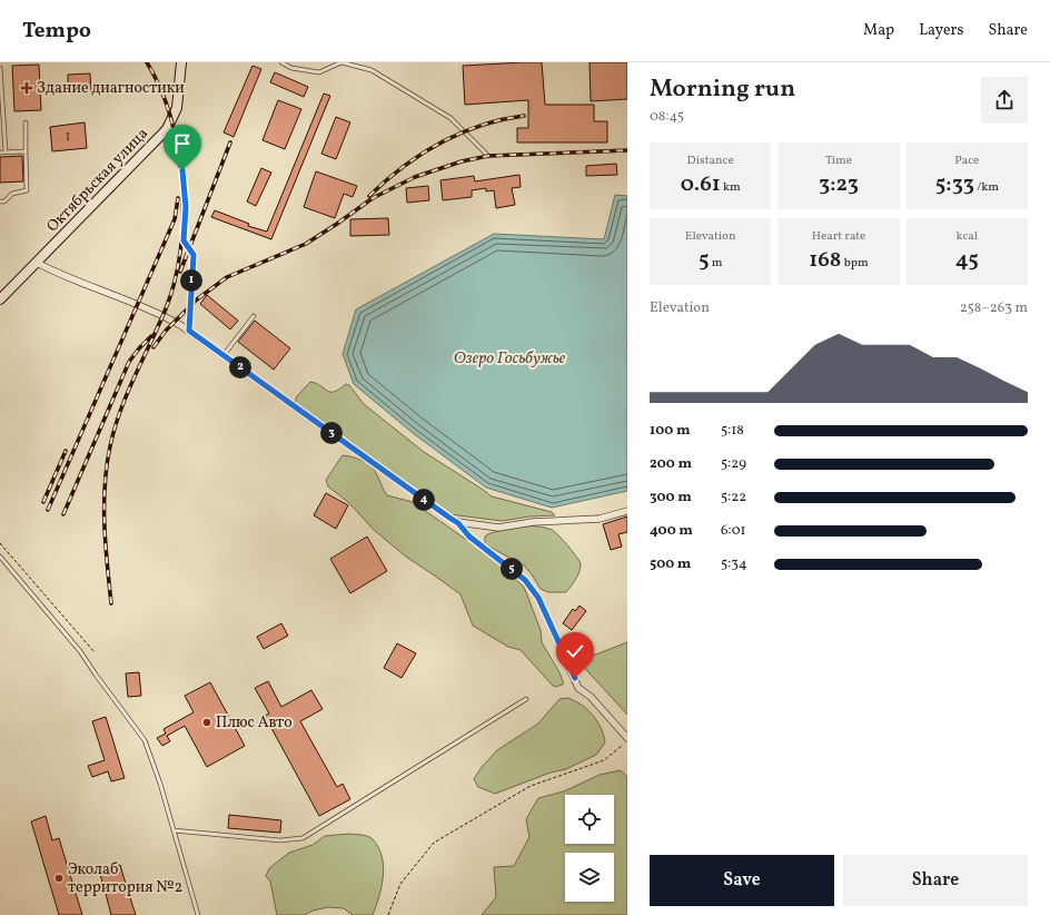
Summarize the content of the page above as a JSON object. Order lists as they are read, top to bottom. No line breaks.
{"streets":{"street":["Октябрьская улица"]},"water":["Озеро Госьбужье"],"places":{"health":["Здание диагностики"],"other":["Плюс Авто","Эколаб территория №2"]},"house_numbers":["1"],"page":{"header":"Tempo","nav":["Map","Layers","Share"],"heading":["Morning run","08:45"],"stats":[["Distance","0.61 km"],["Time","3:23"],["Pace","5:33 /km"],["Elevation","5 m"],["Heart rate","168 bpm"],["kcal","45"]],"pins":["1","2","3","4","5"],"chart":["Elevation","258–263 m"],"list":[{"name":"100 m","note":"5:18"},{"name":"200 m","note":"5:29"},{"name":"300 m","note":"5:22"},{"name":"400 m","note":"6:01"},{"name":"500 m","note":"5:34"}],"buttons":["Save","Share"]}}
